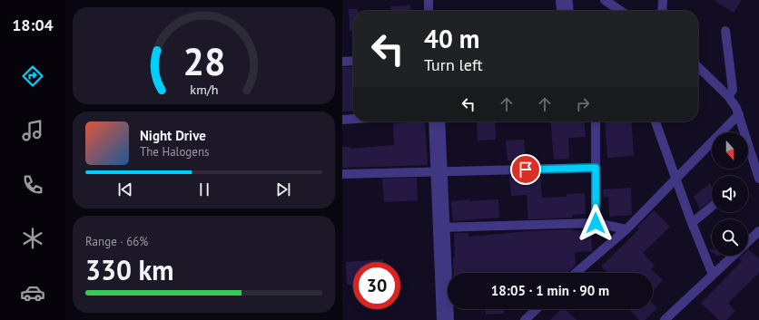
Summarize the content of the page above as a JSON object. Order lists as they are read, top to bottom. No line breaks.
{"north":"bottom","page":{"tabs":"18:04","turn":["40 m","Turn left"],"song":["Night Drive","The Halogens"],"tile":["Range · 66%","330 km"],"limit":"30","trip":"18:05 · 1 min · 90 m","gauge":["28","km/h"]}}
